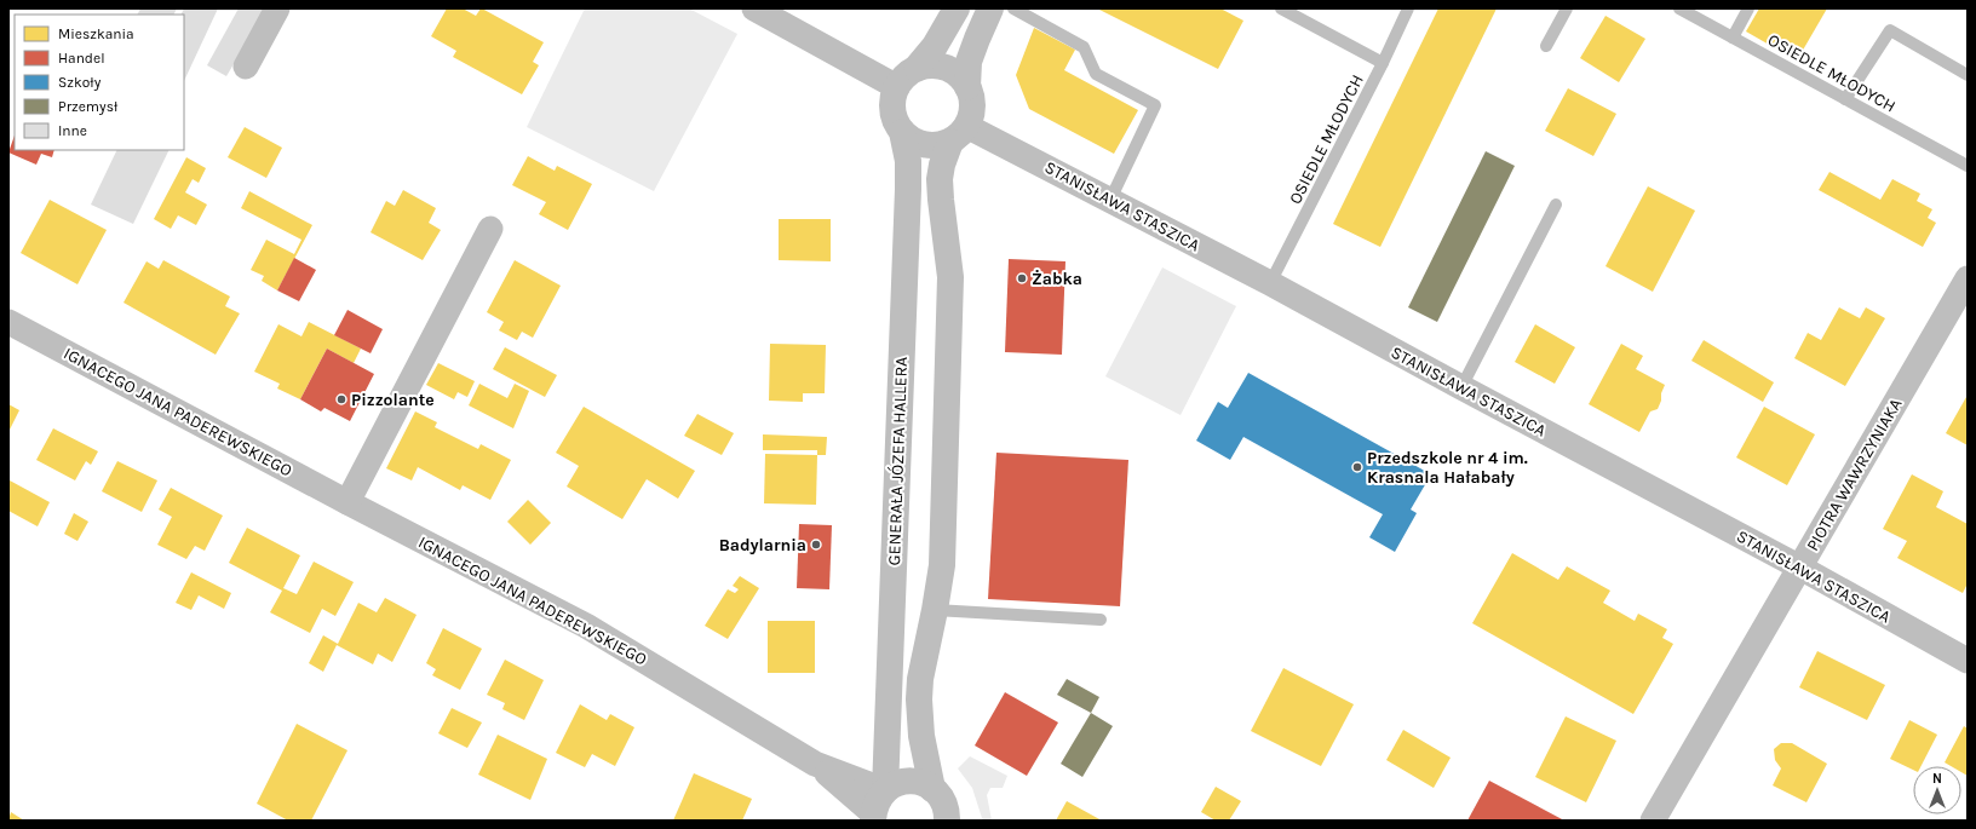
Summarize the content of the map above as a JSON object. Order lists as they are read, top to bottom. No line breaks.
{"streets":{"street":["STANISŁAWA STASZICA","IGNACEGO JANA PADEREWSKIEGO","GENERAŁA JÓZEFA HALLERA","PIOTRA WAWRZYNIAKA"],"lane":["OSIEDLE MŁODYCH"]},"crossings":[["OSIEDLE MŁODYCH","STANISŁAWA STASZICA"],["STANISŁAWA STASZICA","GENERAŁA JÓZEFA HALLERA"],["STANISŁAWA STASZICA","PIOTRA WAWRZYNIAKA"],["IGNACEGO JANA PADEREWSKIEGO","GENERAŁA JÓZEFA HALLERA"]],"places":["Żabka","Pizzolante","Przedszkole nr 4 im. Krasnala Hałabały","Badylarnia"],"legend":["Mieszkania","Handel","Szkoły","Przemysł","Inne"],"north":"top"}
